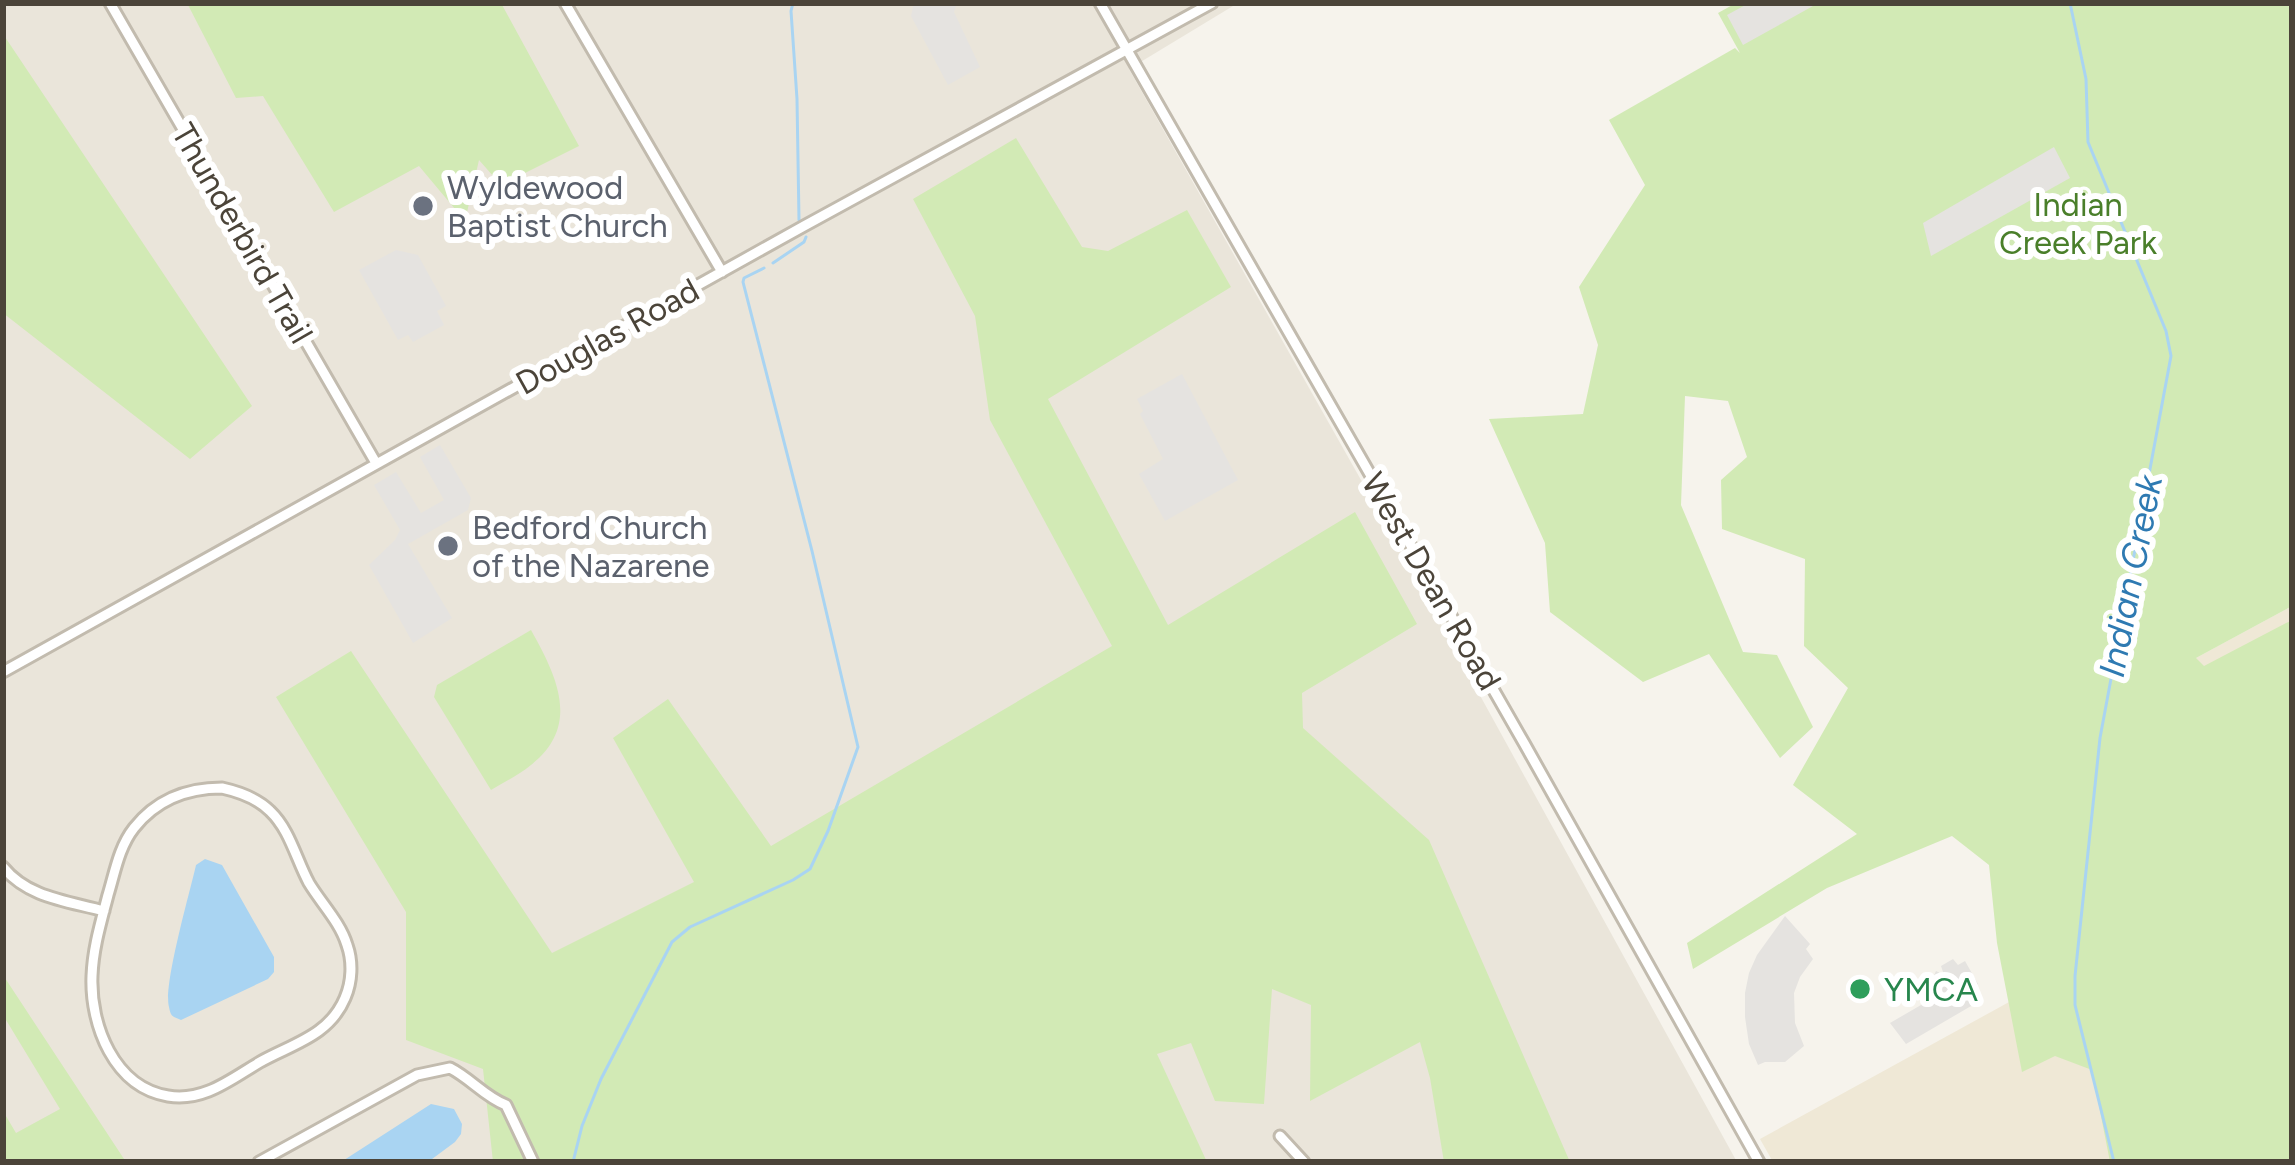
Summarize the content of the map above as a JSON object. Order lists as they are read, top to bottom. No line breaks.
{"streets":{"street":["Thunderbird Trail","Douglas Road","West Dean Road"]},"crossings":[["Thunderbird Trail","Douglas Road"],["Douglas Road","West Dean Road"]],"water":["Indian Creek"],"parks":["Indian Creek Park"],"places":["Wyldewood Baptist Church","Bedford Church of the Nazarene","YMCA"]}
